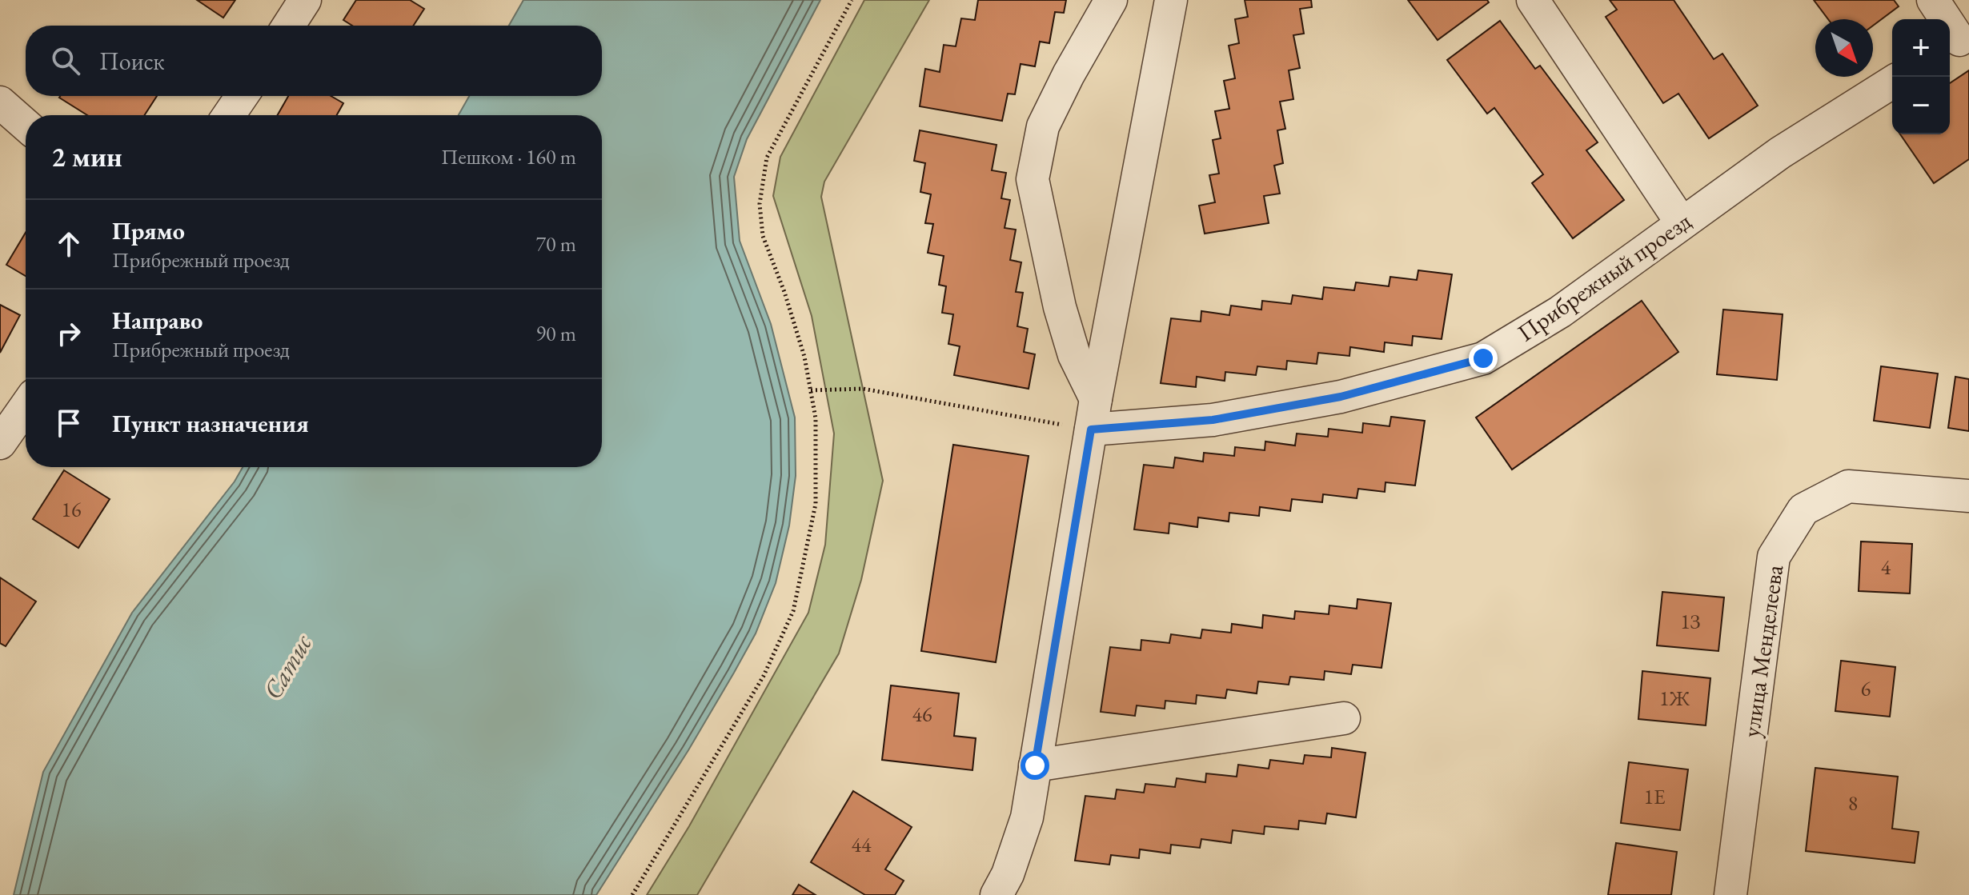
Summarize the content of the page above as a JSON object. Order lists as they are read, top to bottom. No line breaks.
{"streets":{"street":["Прибрежный проезд","улица Менделеева"]},"water":["Сатис"],"house_numbers":["16","4","1З","6","1Ж","46","1Е","8","44"],"north":"bottom right","page":{"map_buttons":["+","−"],"search":"Поиск","heading":["2 мин","Пешком · 160 m"],"list":[["Прямо","Прибрежный проезд","70 m"],["Направо","Прибрежный проезд","90 m"],"Пункт назначения"]}}
